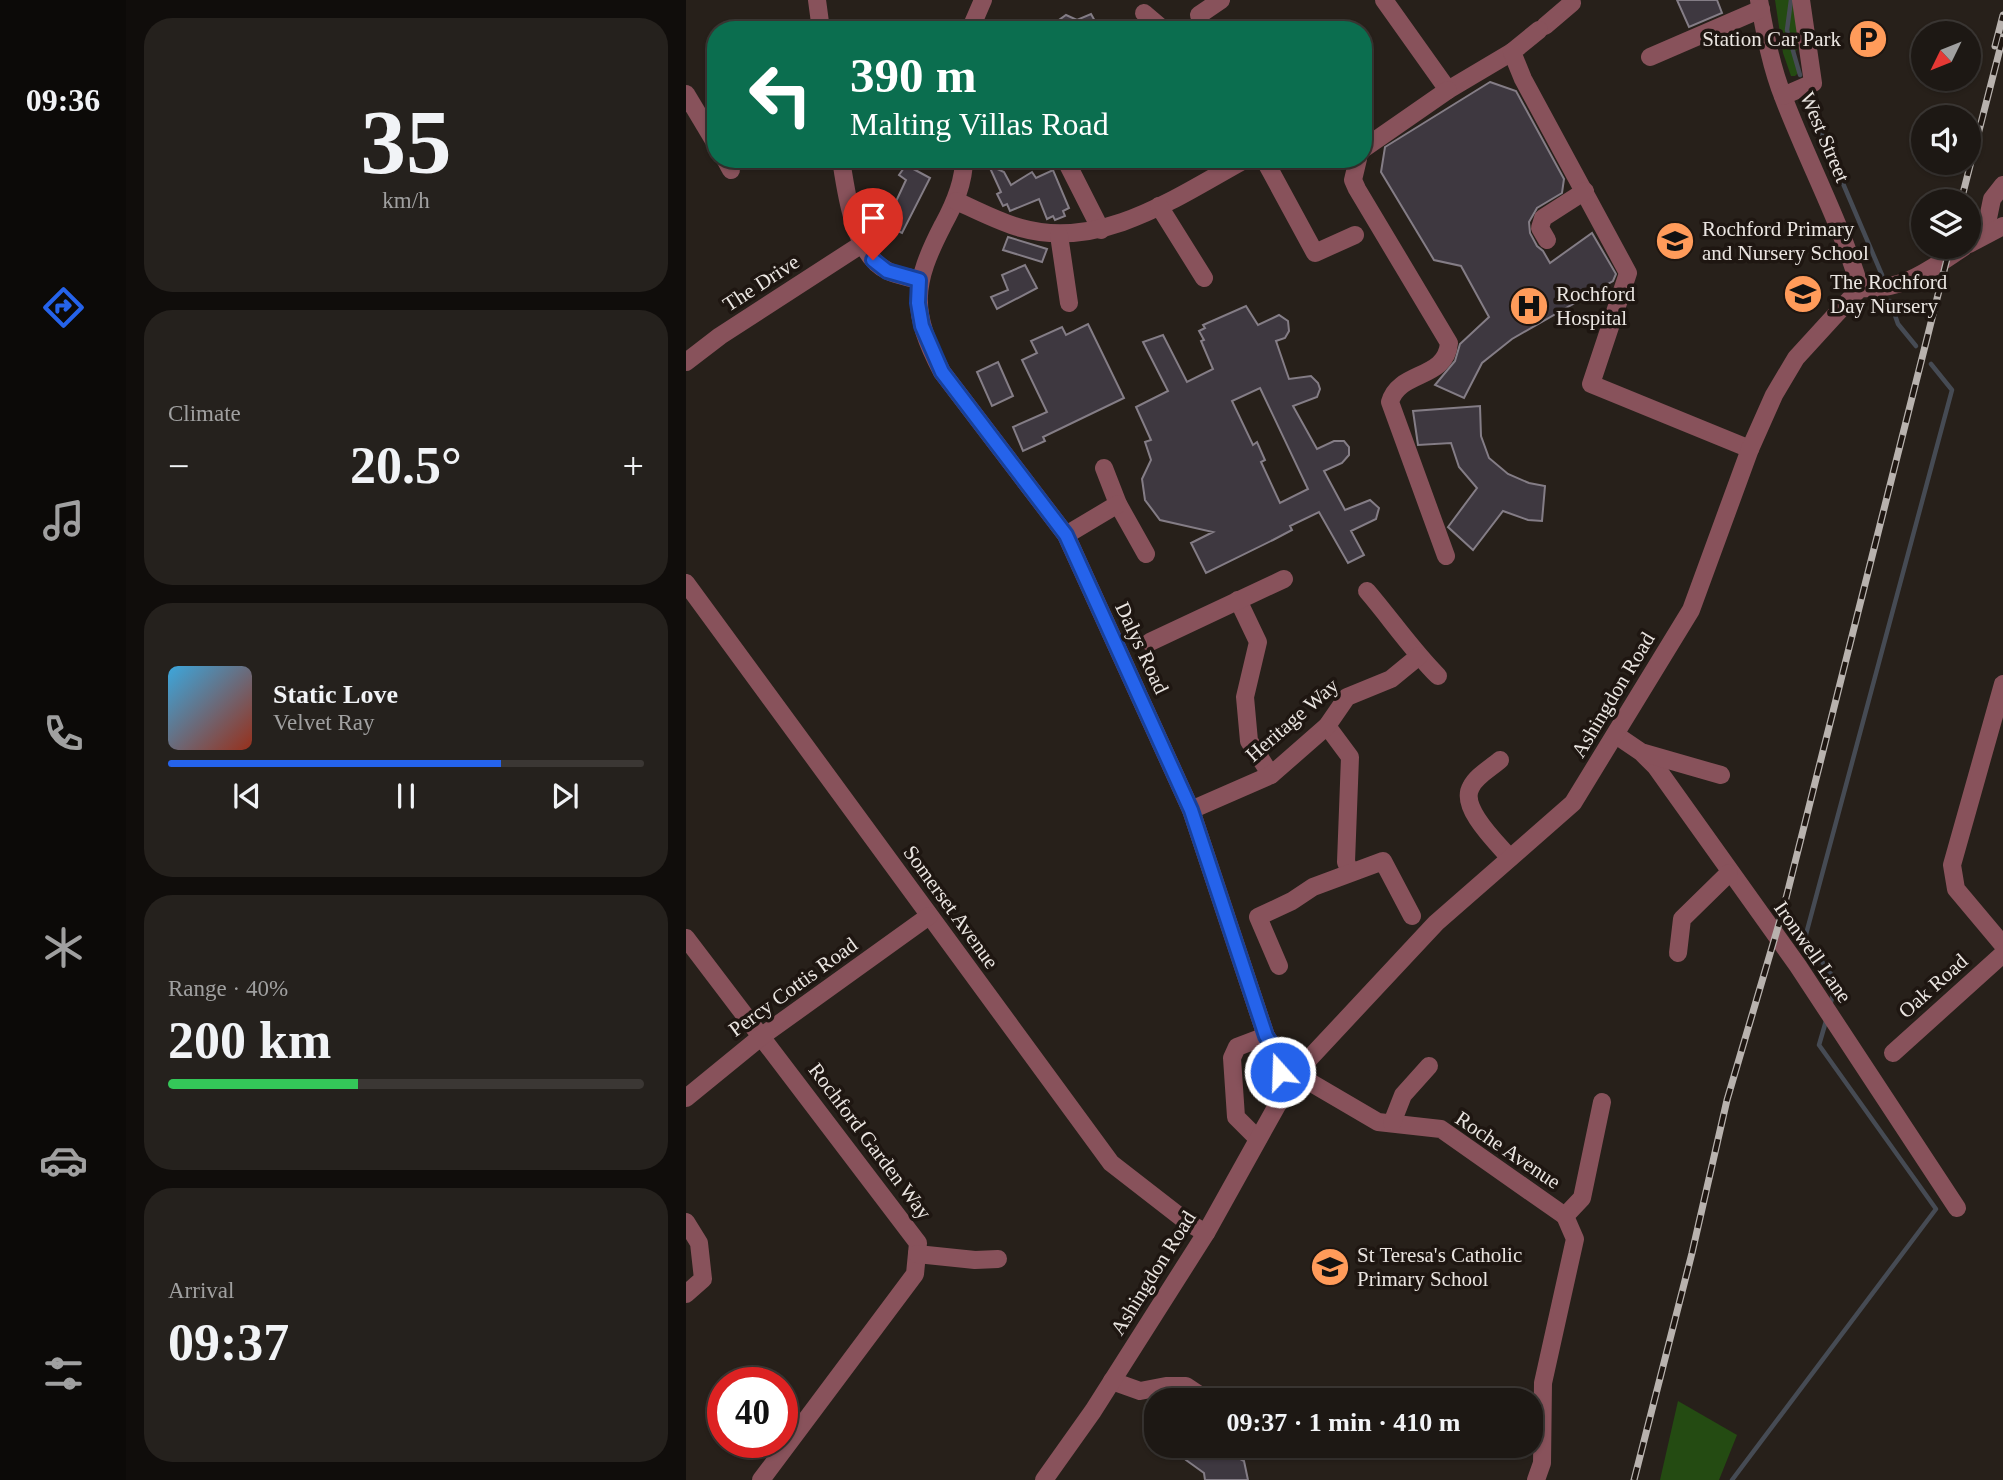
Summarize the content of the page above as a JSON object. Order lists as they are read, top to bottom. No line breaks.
{"streets":{"street":["West Street","The Drive","Dalys Road","Ashingdon Road","Heritage Way","Somerset Avenue","Ironwell Lane","Oak Road","Percy Cottis Road","Rochford Garden Way","Roche Avenue"]},"crossings":[["West Street","Ashingdon Road"],["Dalys Road","Ashingdon Road"],["Dalys Road","Heritage Way"],["Dalys Road","Roche Avenue"],["Ashingdon Road","Somerset Avenue"],["Ashingdon Road","Ironwell Lane"],["Ashingdon Road","Roche Avenue"],["Somerset Avenue","Percy Cottis Road"],["Percy Cottis Road","Rochford Garden Way"]],"places":{"parking":["Station Car Park"],"school or university":["Rochford Primary and Nursery School","The Rochford Day Nursery","St Teresa's Catholic Primary School"],"hospital":["Rochford Hospital"]},"north":"bottom left","page":{"tabs":"09:36","tile":[["35","km/h"],"Climate",["Range · 40%","200 km"],["Arrival","09:37"]],"turn":["390 m","Malting Villas Road"],"heat":["−","20.5°","+"],"song":["Static Love","Velvet Ray"],"limit":"40","trip":"09:37 · 1 min · 410 m"}}
